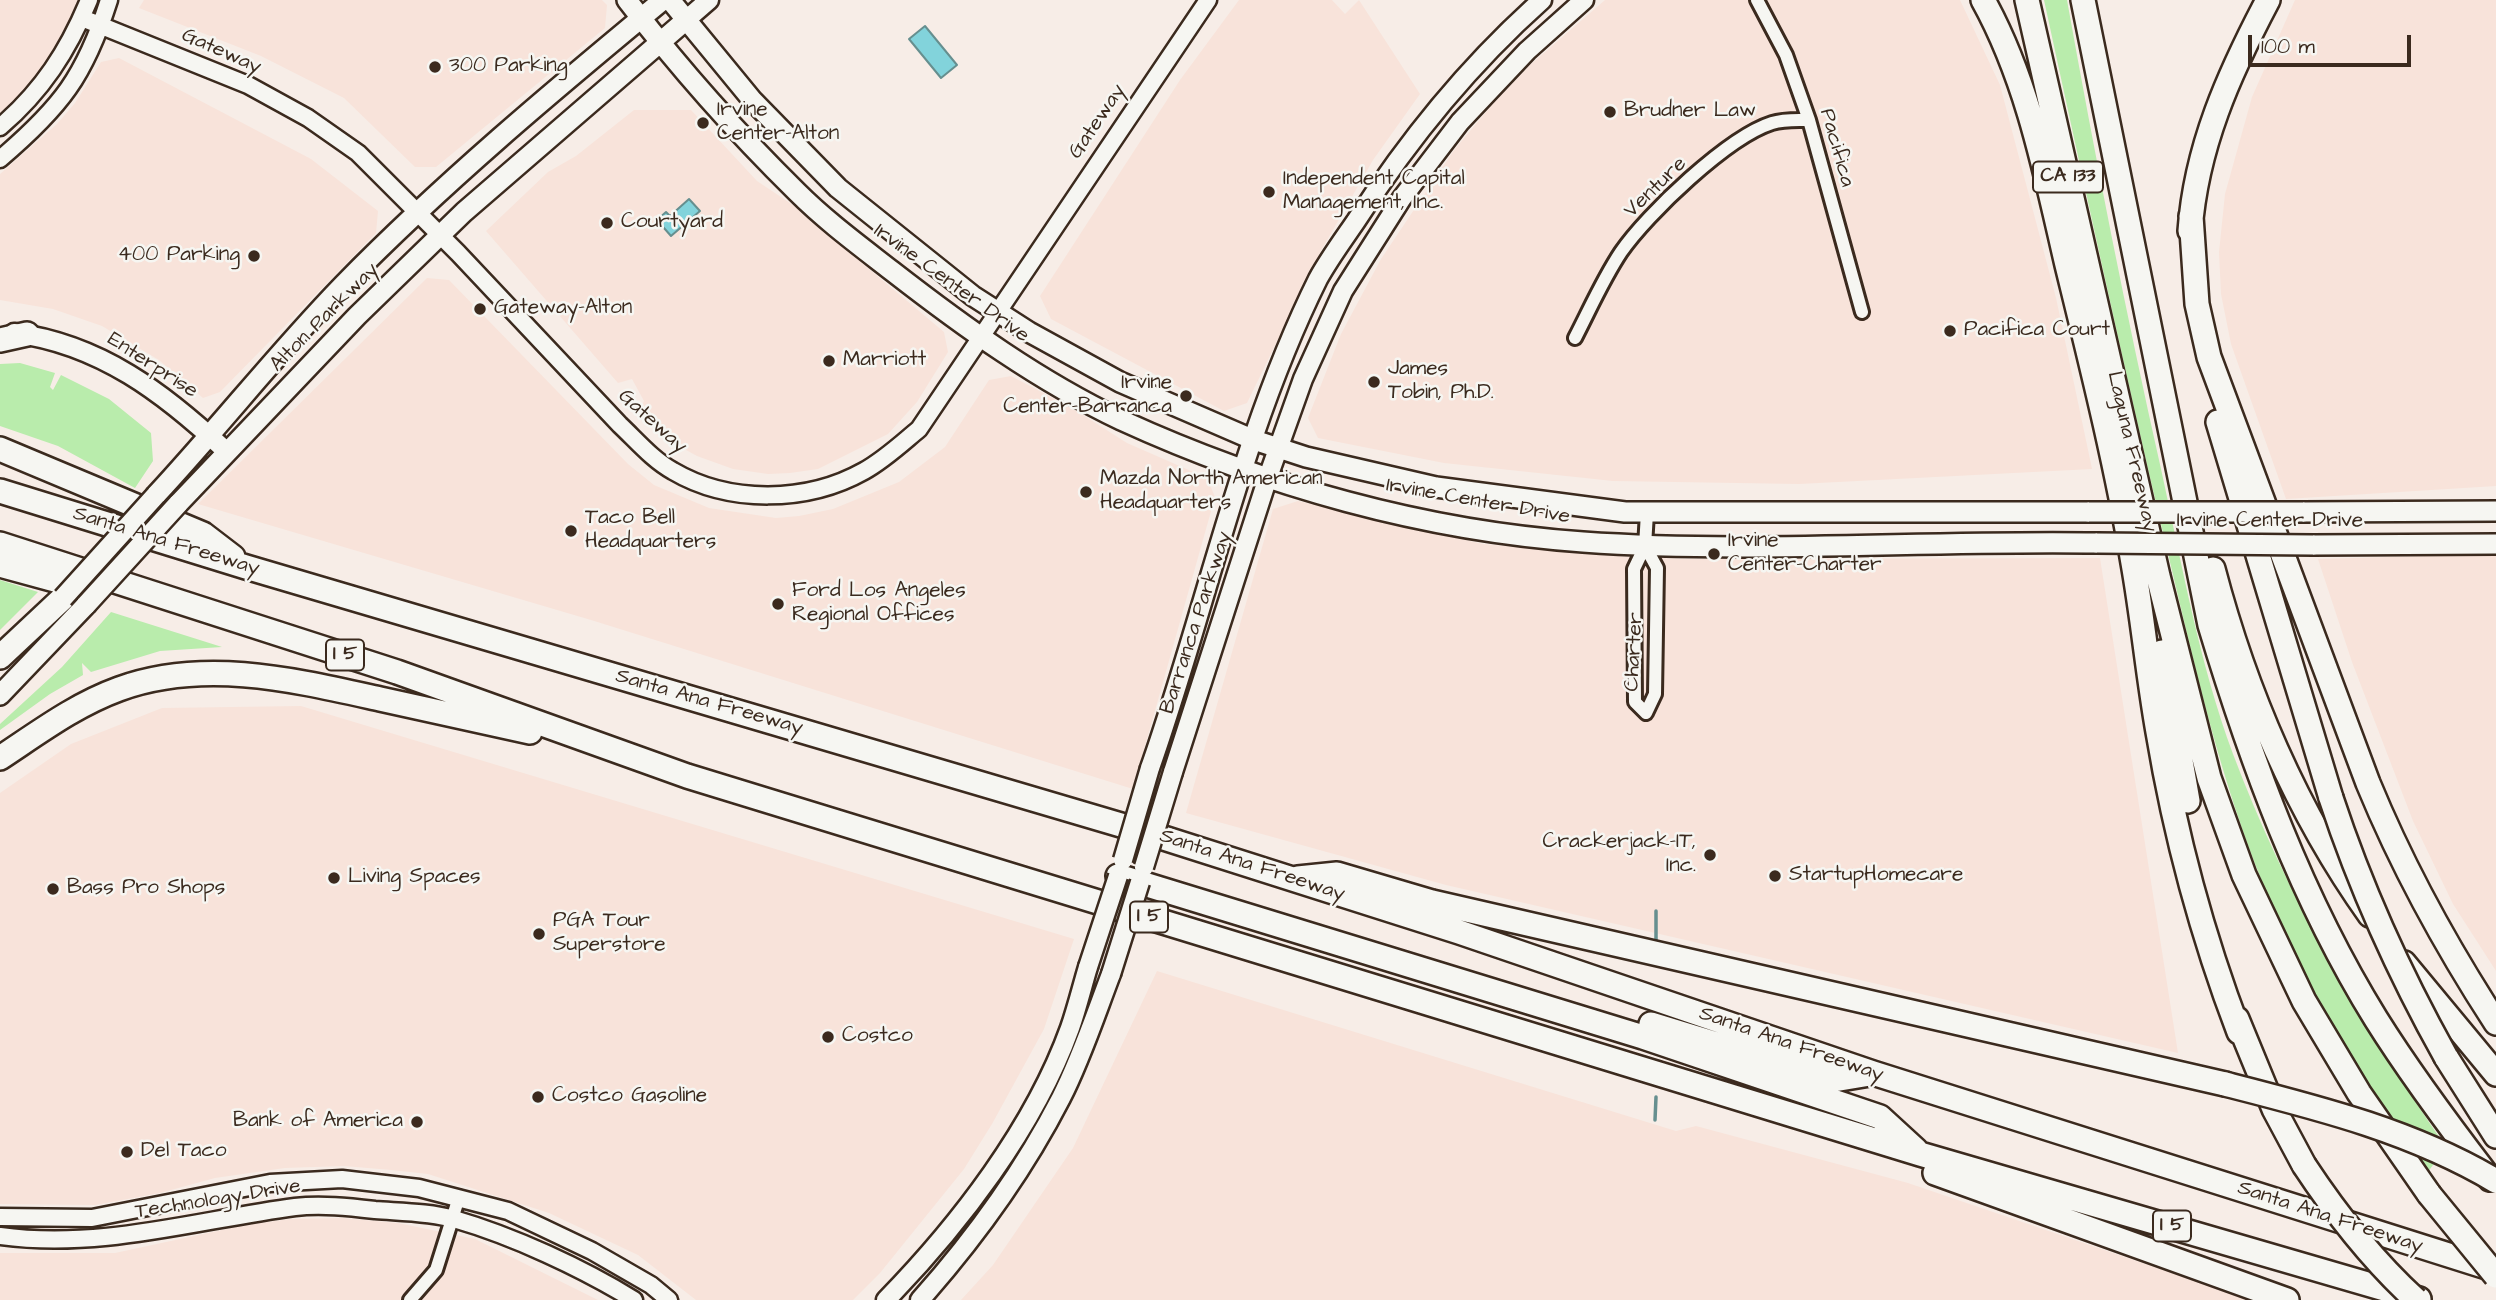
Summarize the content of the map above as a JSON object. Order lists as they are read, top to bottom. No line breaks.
{"streets":{"highway":["CA 133","Laguna Freeway","Santa Ana Freeway","I 5"],"main road":["Irvine Center Drive","Alton Parkway","Enterprise","Barranca Parkway"],"street":["Gateway","Pacifica","Venture","Charter","Technology Drive"]},"crossings":[["Gateway","Irvine Center Drive"],["Gateway","Alton Parkway"],["Pacifica","Venture"],["Irvine Center Drive","Alton Parkway"],["Irvine Center Drive","Barranca Parkway"],["Irvine Center Drive","Charter"],["Alton Parkway","Enterprise"]],"places":["300 Parking","Brudner Law","Irvine Center-Alton","Independent Capital Management, Inc.","Courtyard","400 Parking","Gateway-Alton","Pacifica Court","Marriott","James Tobin, Ph.D.","Irvine Center-Barranca","Mazda North American Headquarters","Taco Bell Headquarters","Irvine Center-Charter","Ford Los Angeles Regional Offices","Crackerjack-IT, Inc.","StartupHomecare","Living Spaces","Bass Pro Shops","PGA Tour Superstore","Costco","Costco Gasoline","Bank of America","Del Taco"],"scale_bar":"100 m"}
